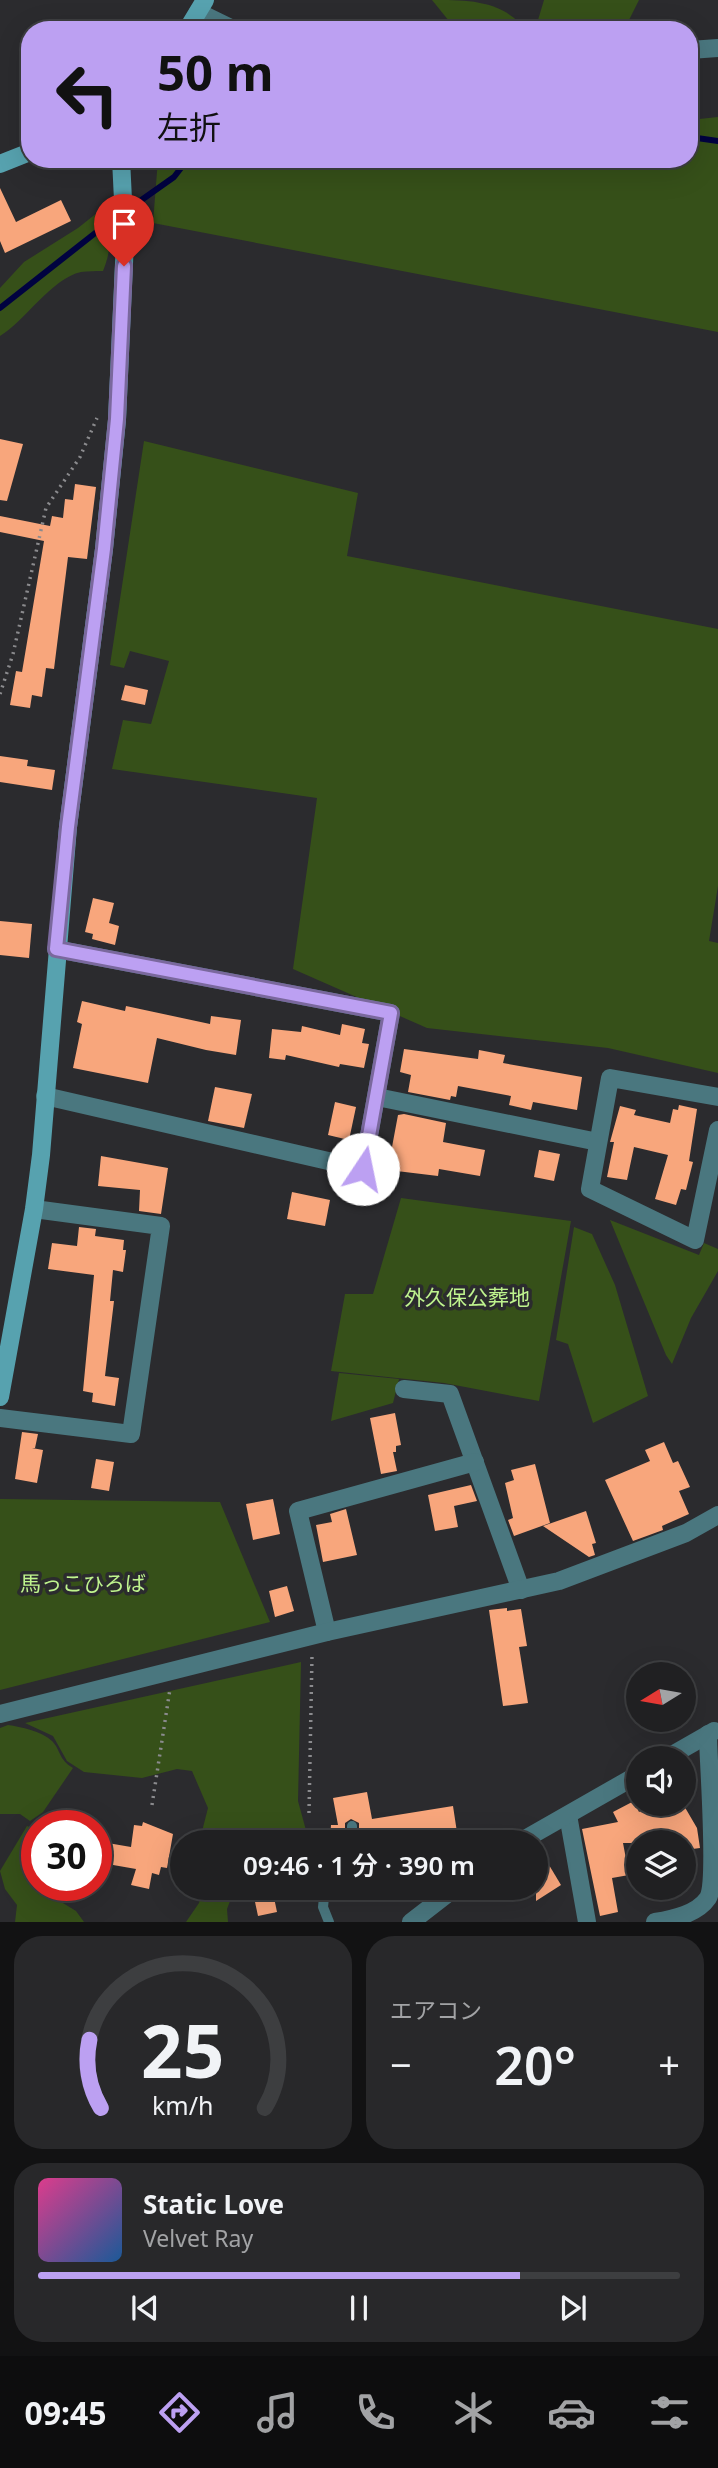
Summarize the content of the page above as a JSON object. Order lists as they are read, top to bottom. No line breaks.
{"parks":["外久保公葬地","馬っこひろば"],"north":"left","page":{"turn":["50 m","左折"],"limit":"30","trip":"09:46 · 1 分 · 390 m","tile":"エアコン","heat":["−","20°","+"],"song":["Static Love","Velvet Ray"],"tabs":"09:45","gauge":["25","km/h"]}}
